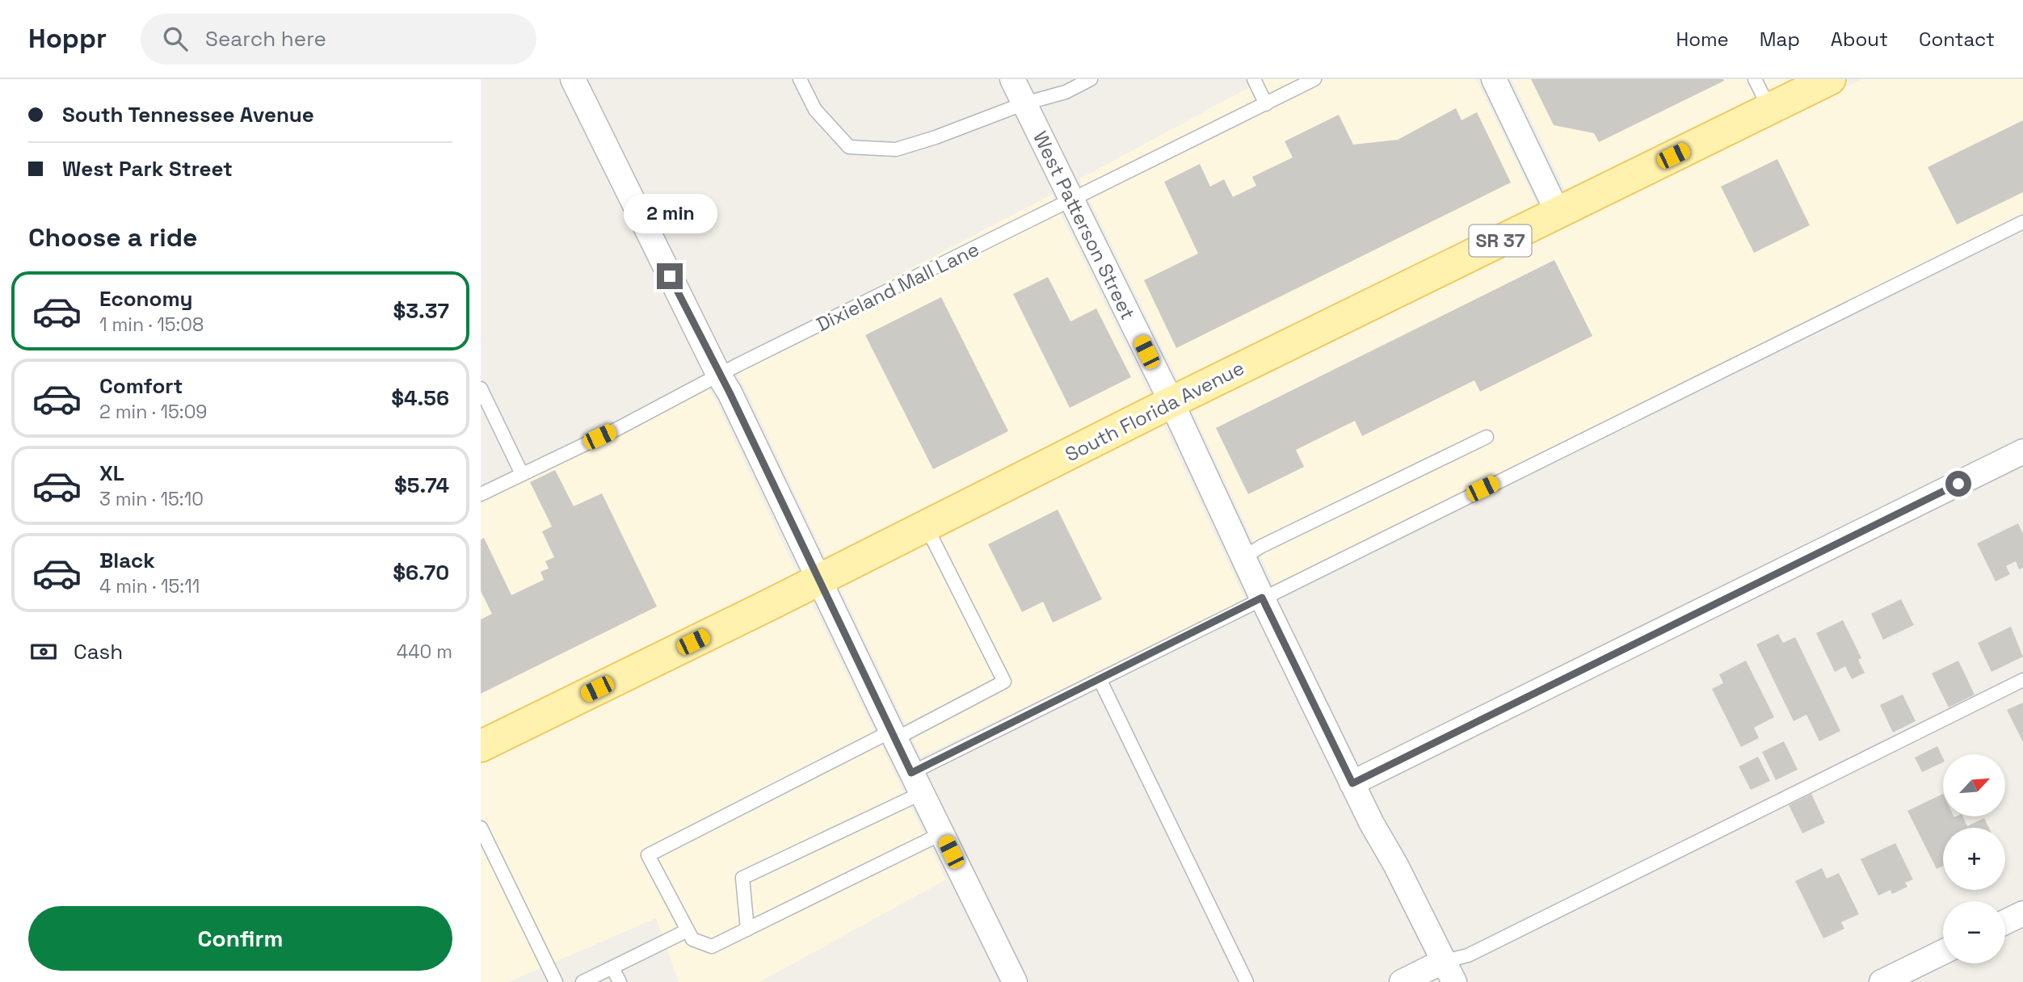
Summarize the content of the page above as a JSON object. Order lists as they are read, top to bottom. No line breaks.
{"streets":{"main road":["SR 37","South Florida Avenue"],"street":["West Patterson Street"],"lane":["Dixieland Mall Lane"]},"crossings":[["West Patterson Street","Dixieland Mall Lane"],["West Patterson Street","South Florida Avenue"]],"north":"top right","page":{"header":"Hoppr","search":"Search here","nav":["Home","Map","About","Contact"],"banner":["South Tennessee Avenue","West Park Street"],"bubble":"2 min","heading":"Choose a ride","list":[{"name":"Economy","note":"1 min · 15:08","value":"$3.37"},{"name":"Comfort","note":"2 min · 15:09","value":"$4.56"},{"name":"XL","note":"3 min · 15:10","value":"$5.74"},{"name":"Black","note":"4 min · 15:11","value":"$6.70"}],"pay":["Cash","440 m"],"map_buttons":["+","−"],"buttons":"Confirm"}}
